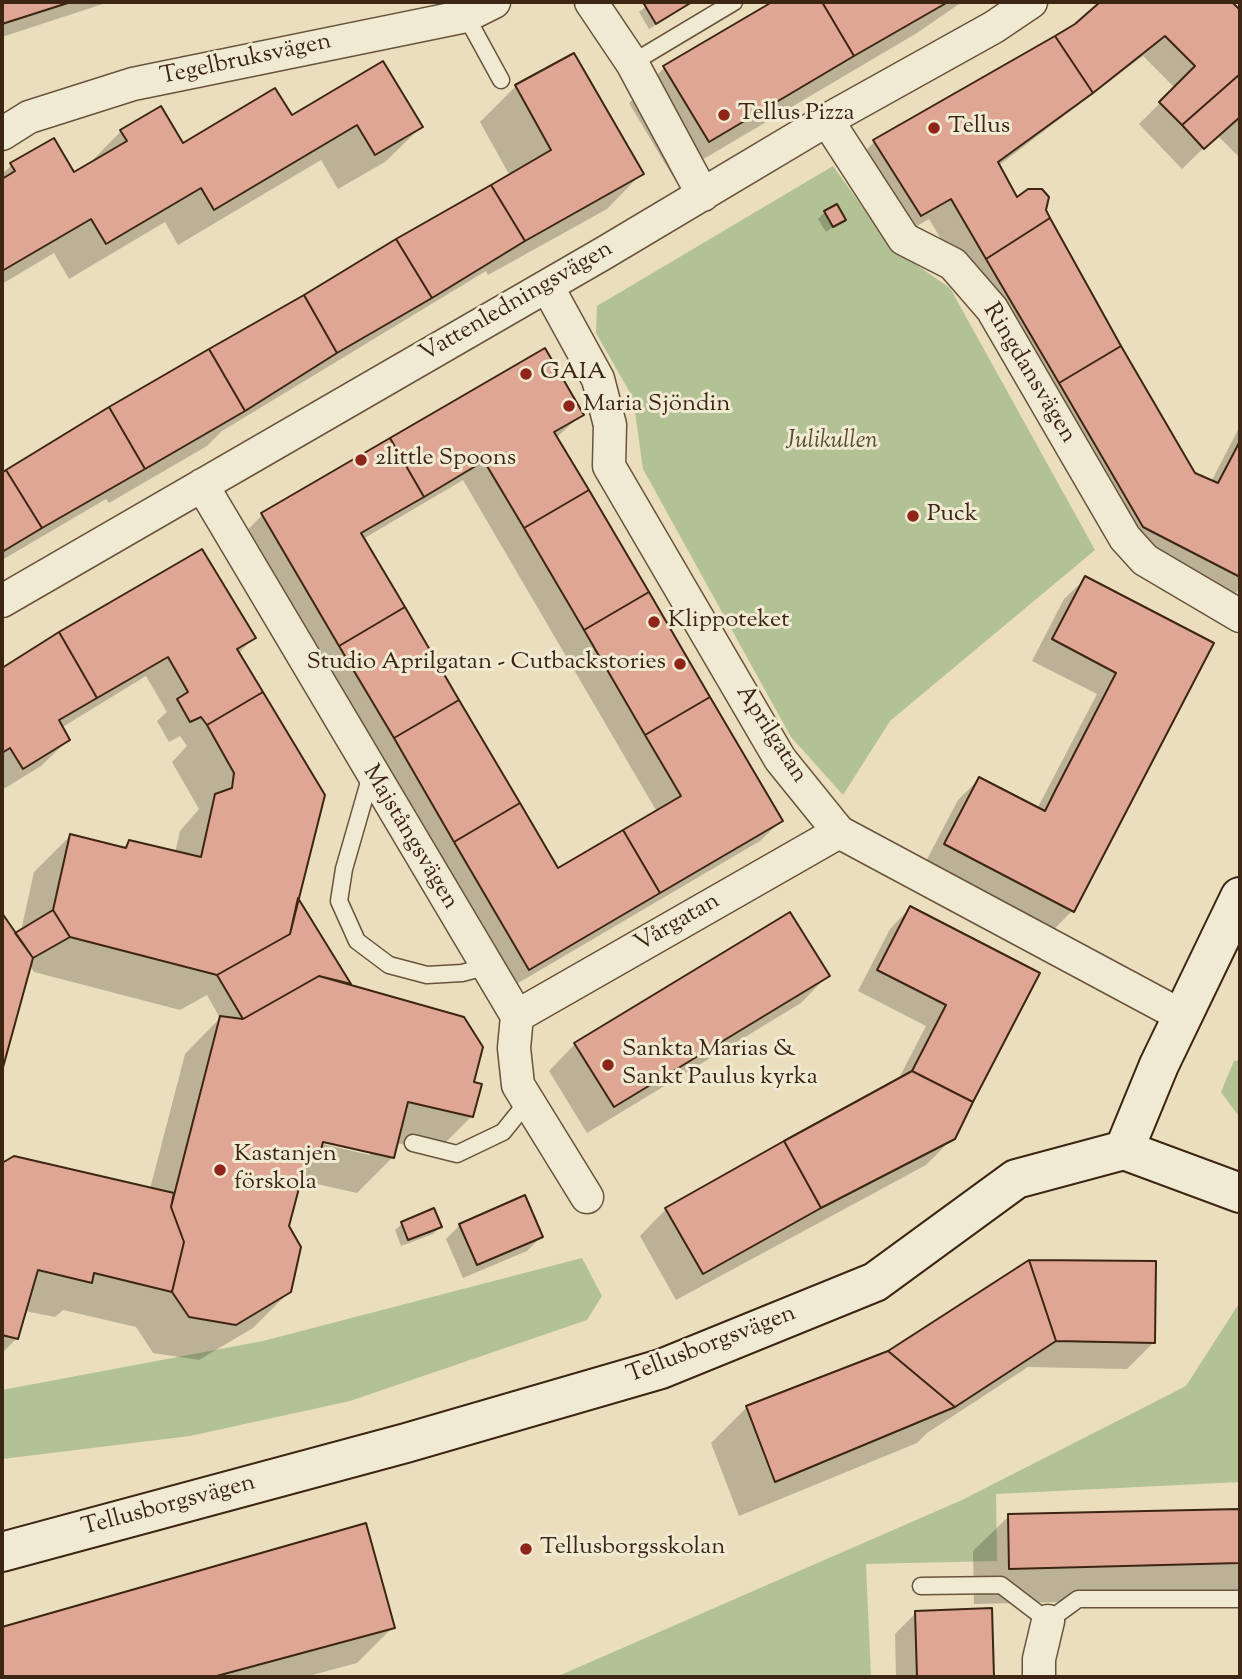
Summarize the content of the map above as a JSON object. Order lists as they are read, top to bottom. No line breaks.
{"streets":{"street":["Tegelbruksvägen","Vattenledningsvägen","Ringdansvägen","Aprilgatan","Majstångsvägen","Vårgatan","Tellusborgsvägen"]},"crossings":[["Vattenledningsvägen","Ringdansvägen"],["Vattenledningsvägen","Aprilgatan"],["Vattenledningsvägen","Majstångsvägen"],["Aprilgatan","Vårgatan"],["Majstångsvägen","Vårgatan"]],"parks":["Julikullen"],"places":["Tellus Pizza","Tellus","GAIA","Maria Sjöndin","2little Spoons","Puck","Klippoteket","Studio Aprilgatan - Cutbackstories","Sankta Marias & Sankt Paulus kyrka","Kastanjen förskola","Tellusborgsskolan"]}
